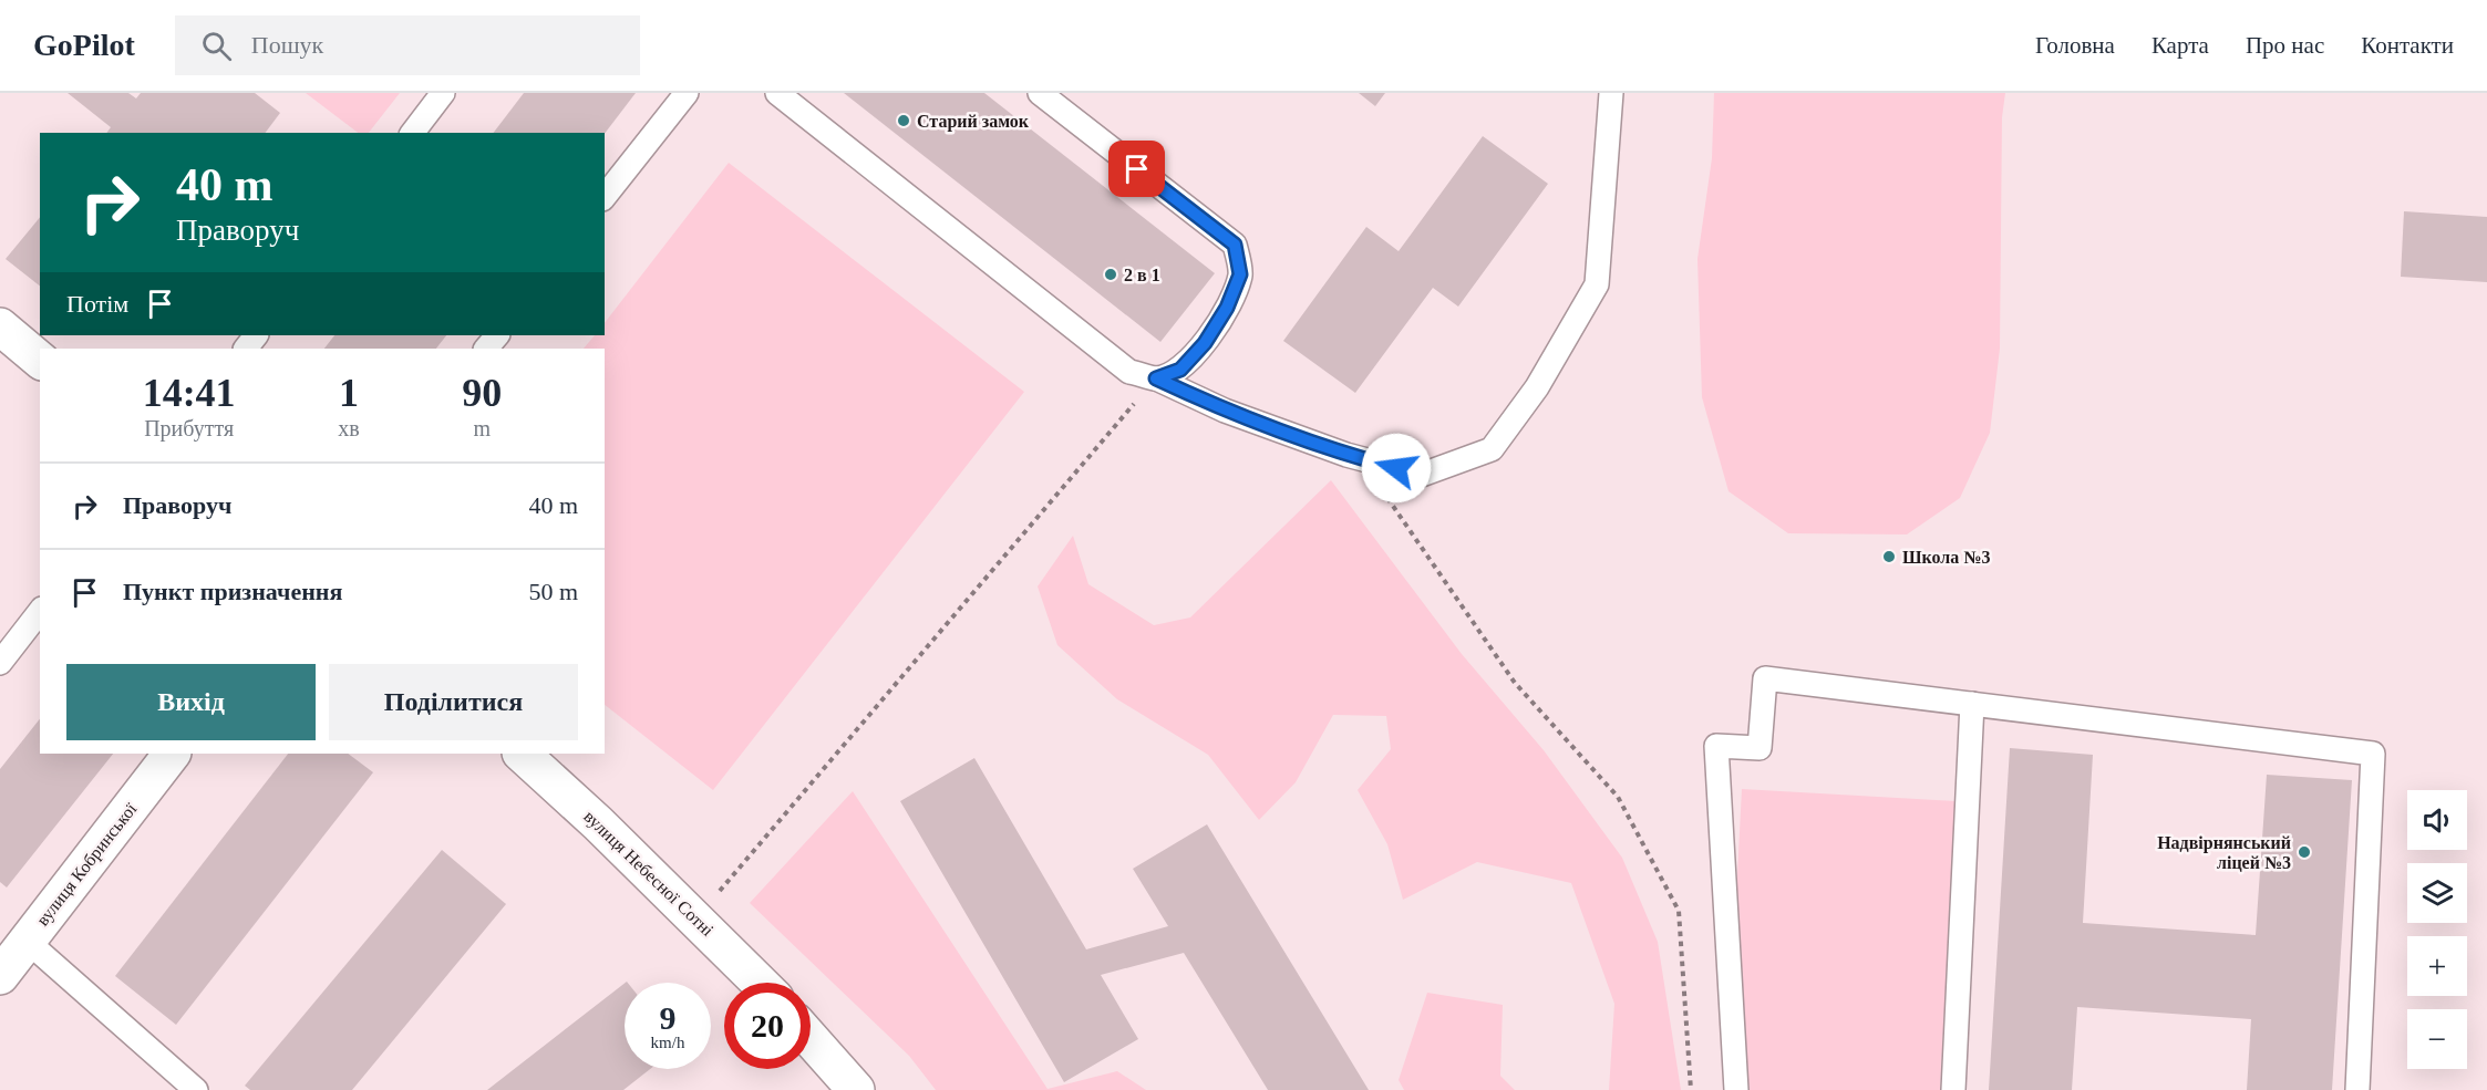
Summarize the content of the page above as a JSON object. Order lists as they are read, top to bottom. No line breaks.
{"streets":{"street":["вулиця Кобринської","вулиця Небесної Сотні"]},"places":["Старий замок","2 в 1","Школа №3","Надвірнянський ліцей №3"],"page":{"header":"GoPilot","search":"Пошук","nav":["Головна","Карта","Про нас","Контакти"],"turn":["40 m","Праворуч"],"then":"Потім","eta":["14:41","Прибуття","1","хв","90","m"],"list":[{"name":"Праворуч","value":"40 m"},{"name":"Пункт призначення","value":"50 m"}],"buttons":["Вихід","Поділитися"],"map_buttons":["+","−"],"speed":"9 km/h","limit":"20"}}
